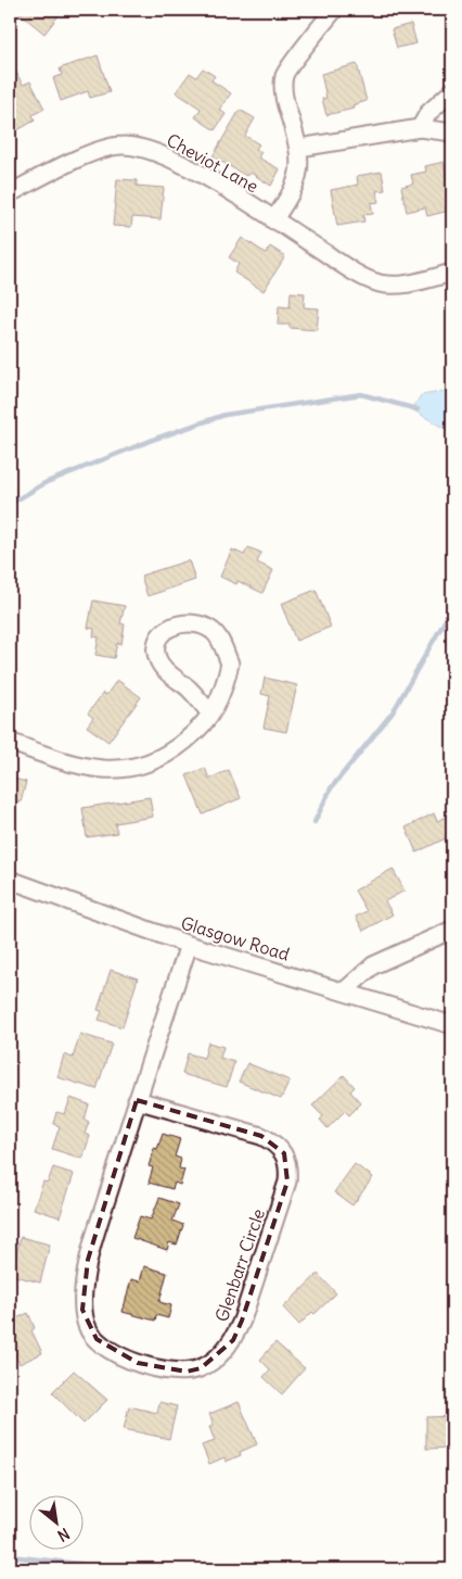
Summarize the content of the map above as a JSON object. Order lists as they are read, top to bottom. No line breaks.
{"streets":{"street":["Cheviot Lane","Glasgow Road","Glenbarr Circle"]},"crossings":[["Glasgow Road","Glenbarr Circle"]],"north":"bottom right"}
